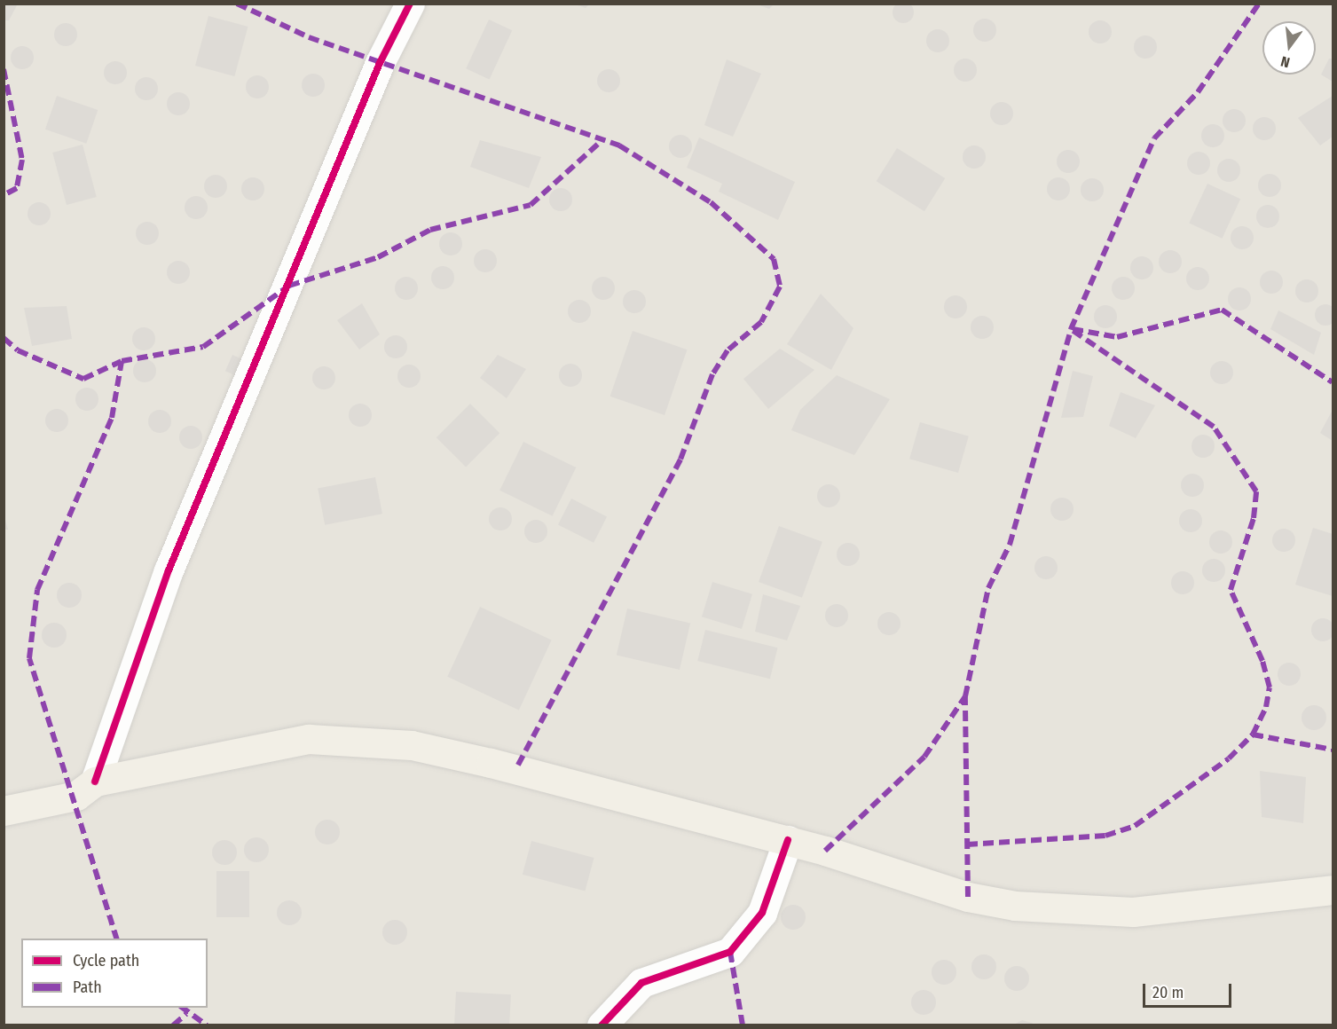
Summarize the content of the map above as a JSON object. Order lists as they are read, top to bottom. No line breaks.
{"legend":["Cycle path","Path"],"scale_bar":"20 m","north":"bottom"}
